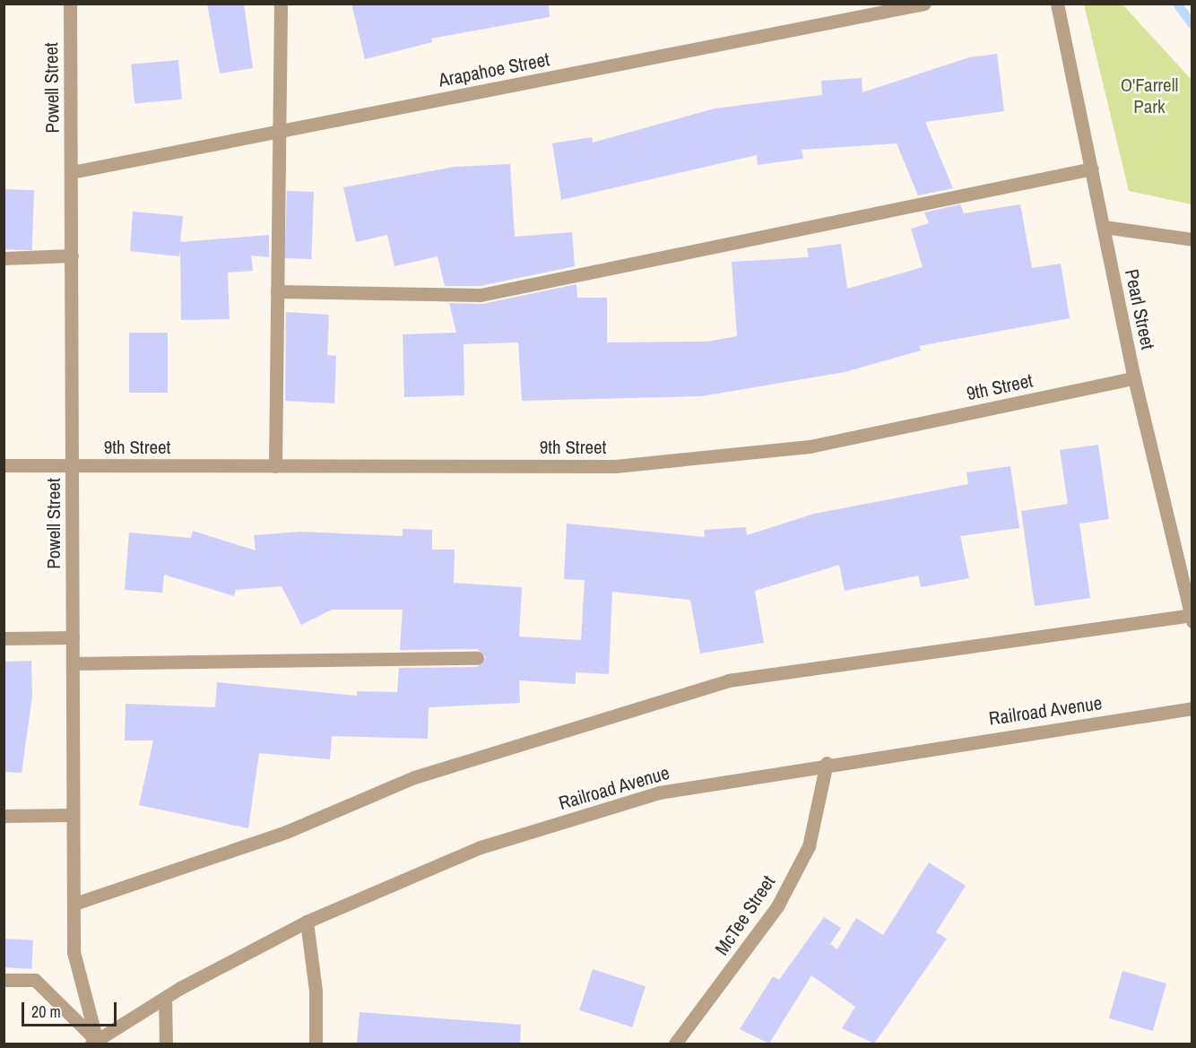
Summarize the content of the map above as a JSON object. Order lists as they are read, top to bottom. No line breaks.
{"streets":{"street":["Arapahoe Street","Powell Street","Pearl Street","9th Street","Railroad Avenue","McTee Street"]},"crossings":[["Arapahoe Street","Powell Street"],["Powell Street","9th Street"],["Powell Street","Railroad Avenue"],["Pearl Street","9th Street"],["Railroad Avenue","McTee Street"]],"parks":["O'Farrell Park"],"scale_bar":"20 m"}
